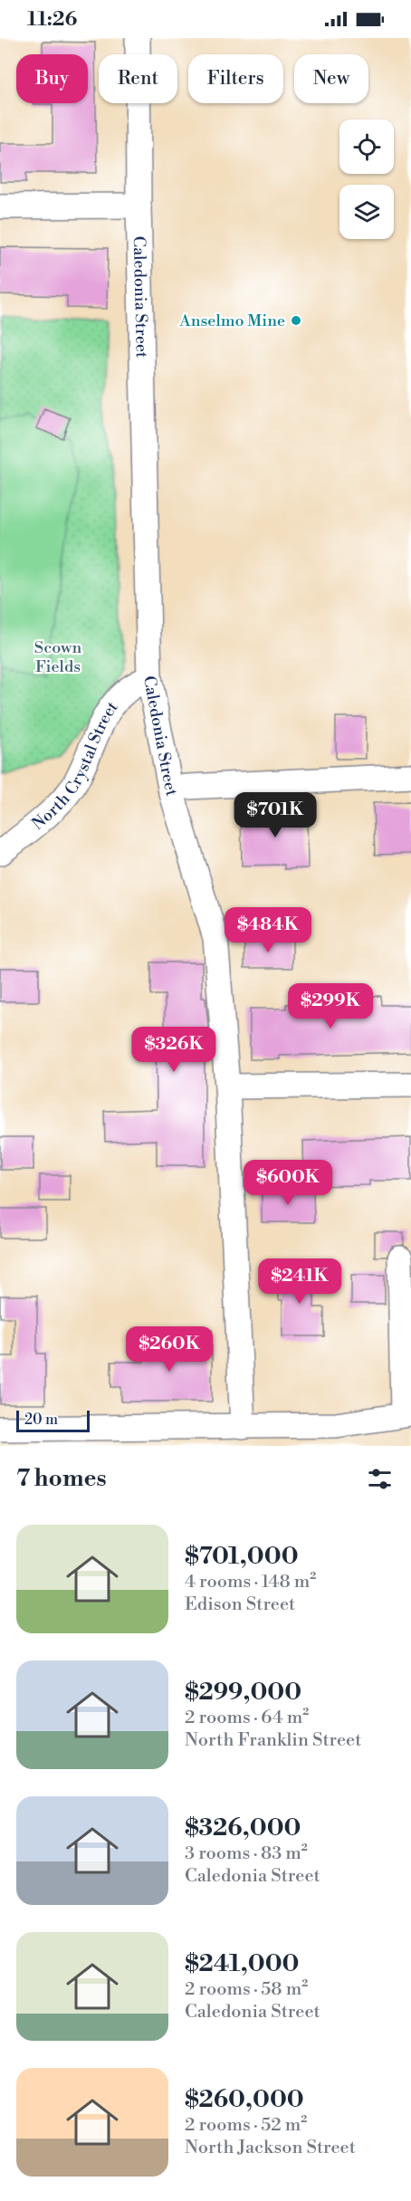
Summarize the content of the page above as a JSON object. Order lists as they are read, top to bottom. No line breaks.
{"streets":{"street":["Caledonia Street","North Crystal Street"]},"crossings":[["Caledonia Street","North Crystal Street"]],"parks":["Scown Fields"],"places":["Anselmo Mine"],"scale_bar":"20 m","page":{"status":"11:26","chip":["Buy","Rent","Filters","New"],"price":["$701K","$484K","$299K","$326K","$600K","$241K","$260K"],"scale":"20 m","heading":"7 homes","list":[{"name":"$701,000","note":"4 rooms · 148 m² · Edison Street"},{"name":"$299,000","note":"2 rooms · 64 m² · North Franklin Street"},{"name":"$326,000","note":"3 rooms · 83 m² · Caledonia Street"},{"name":"$241,000","note":"2 rooms · 58 m² · Caledonia Street"},{"name":"$260,000","note":"2 rooms · 52 m² · North Jackson Street"}]}}
